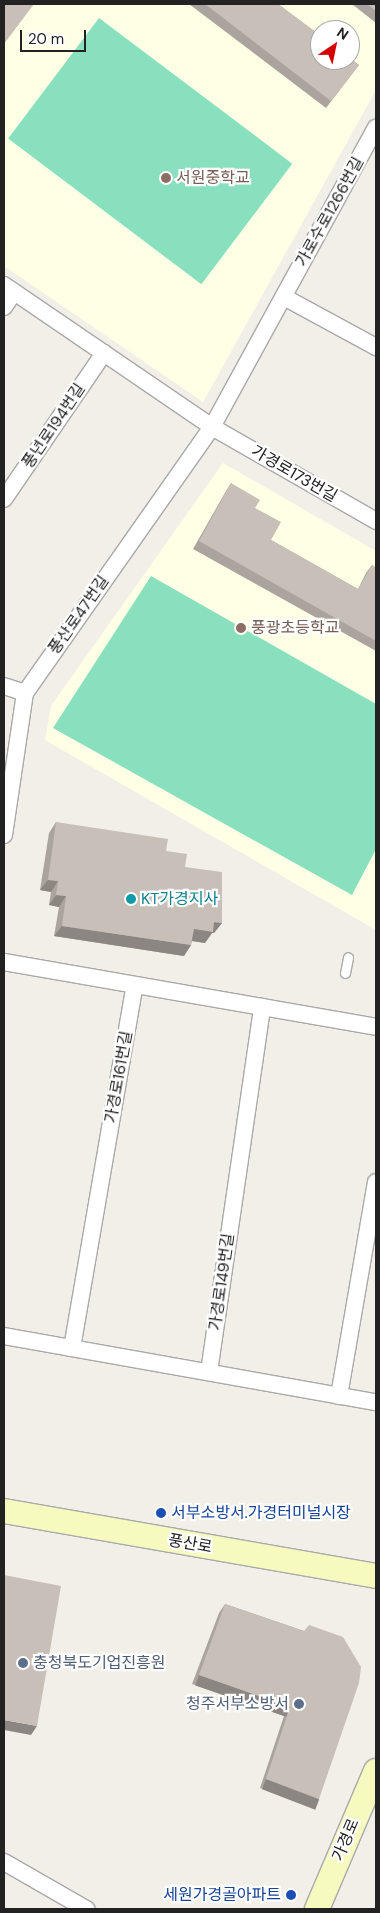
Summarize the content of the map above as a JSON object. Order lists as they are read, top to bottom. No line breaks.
{"streets":{"street":["가로수로1266번길","풍년로194번길","가경로173번길","풍산로47번길","가경로161번길","가경로149번길","풍산로","가경로"]},"crossings":[["가로수로1266번길","가경로173번길"],["가로수로1266번길","풍산로47번길"],["가경로173번길","풍산로47번길"]],"places":["서원중학교","풍광초등학교","KT가경지사","서부소방서.가경터미널시장","충청북도기업진흥원","청주서부소방서","세원가경골아파트"],"scale_bar":"20 m","north":"top right"}
